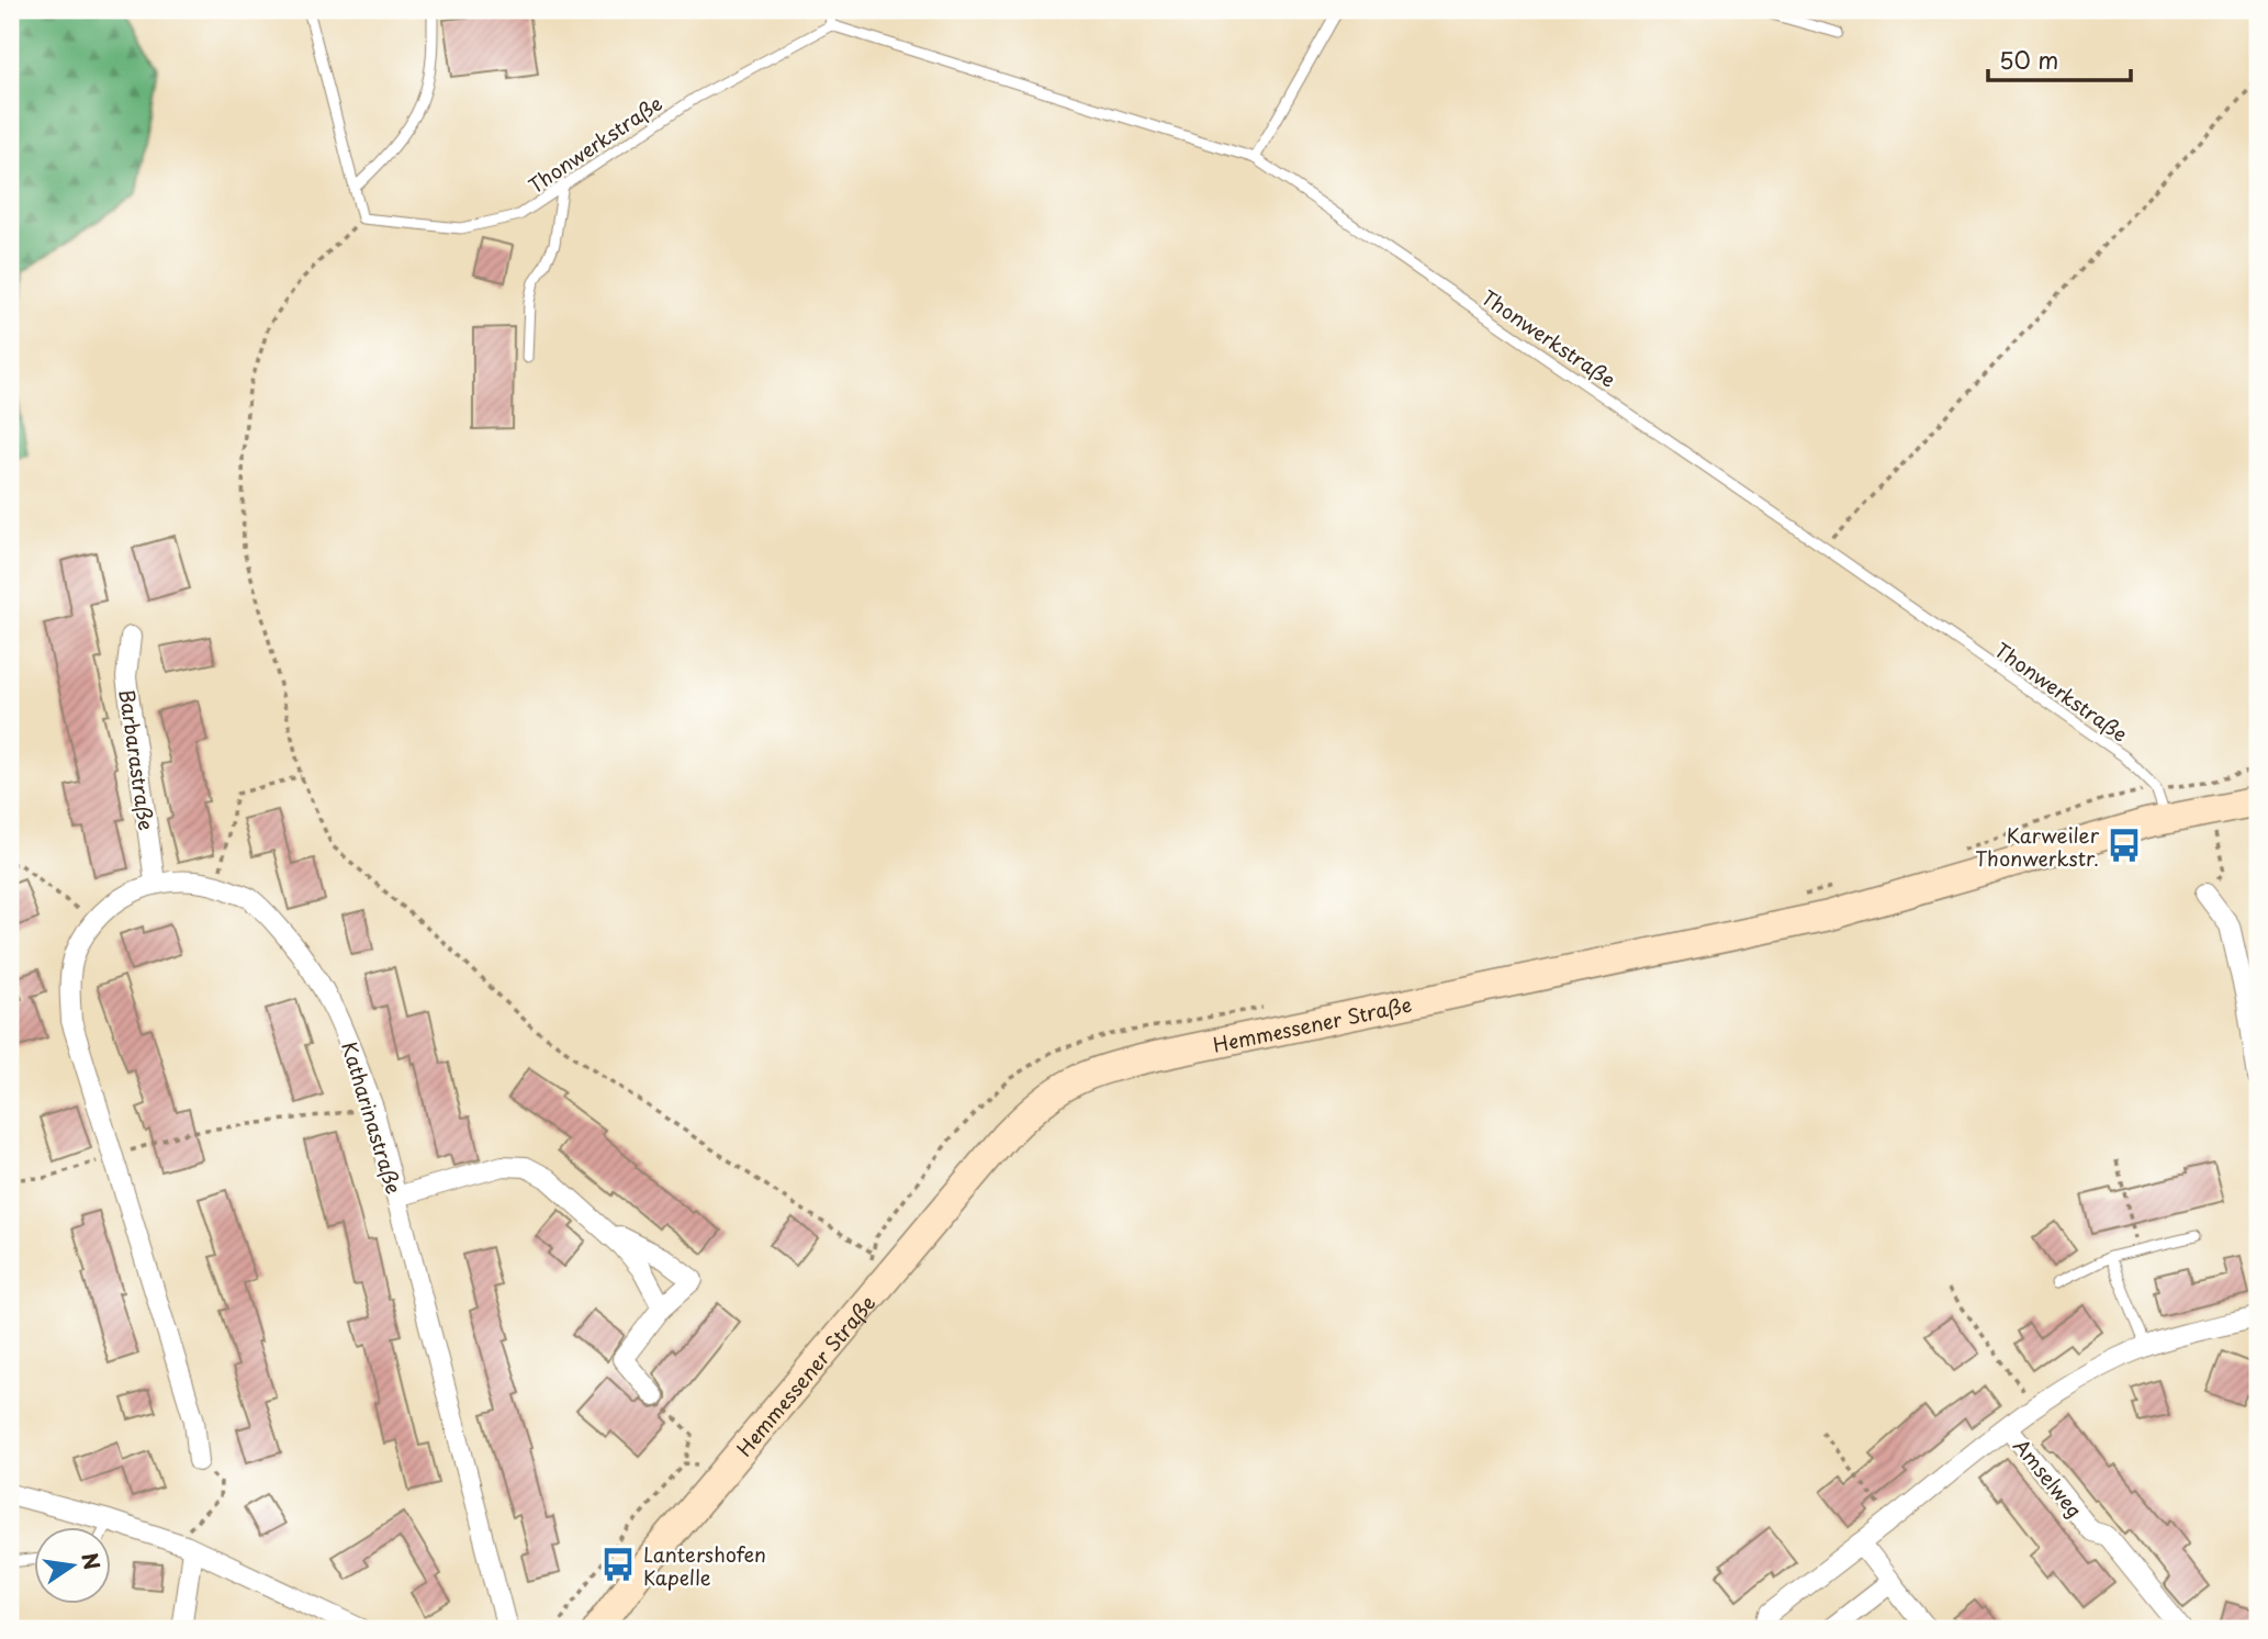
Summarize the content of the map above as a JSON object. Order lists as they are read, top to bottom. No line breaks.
{"streets":{"main road":["Hemmessener Straße"],"street":["Barbarastraße","Katharinastraße","Amselweg"],"lane":["Thonwerkstraße"]},"crossings":[["Thonwerkstraße","Hemmessener Straße"],["Barbarastraße","Katharinastraße"]],"places":{"bus stop":["Karweiler Thonwerkstr.","Lantershofen Kapelle"]},"scale_bar":"50 m","north":"right"}
